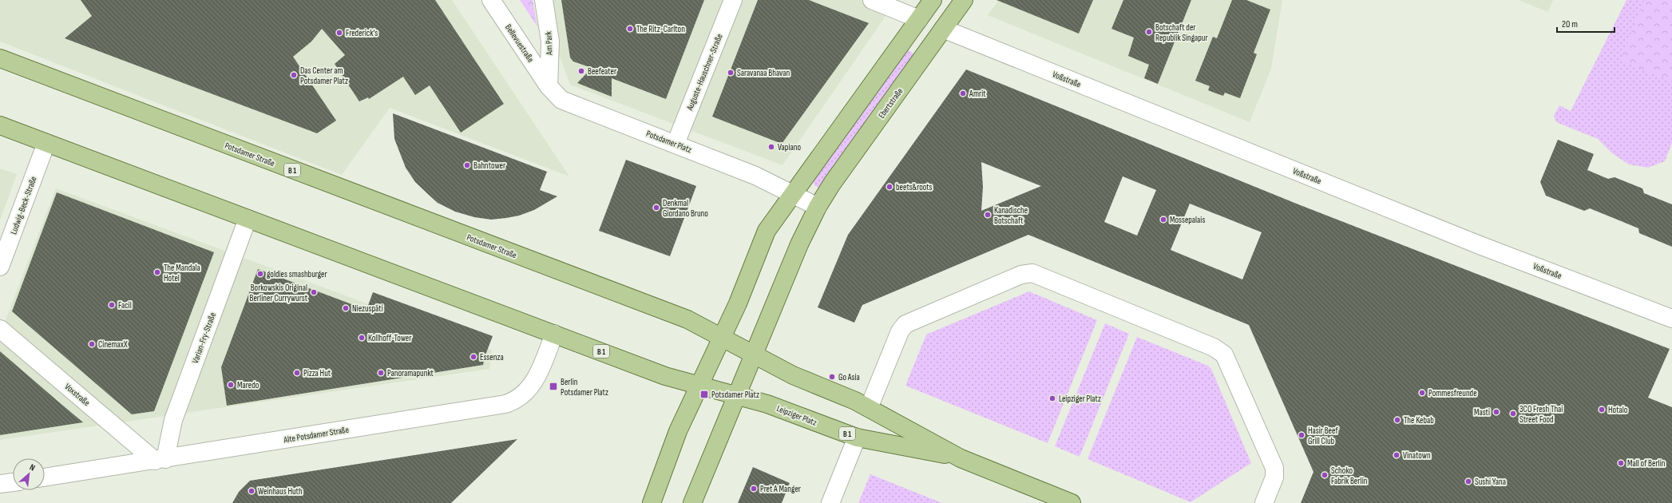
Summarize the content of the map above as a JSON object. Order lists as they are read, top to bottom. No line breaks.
{"streets":{"main road":["Ebertstraße","Potsdamer Straße","B 1","Leipziger Platz"],"street":["Bellevuestraße","Am Park","Auguste-Hauschner-Straße","Voßstraße","Potsdamer Platz","Ludwig-Beck-Straße","Varian-Fry-Straße","Voxstraße","Alte Potsdamer Straße"]},"crossings":[["Bellevuestraße","Am Park"],["Bellevuestraße","Potsdamer Platz"],["Am Park","Potsdamer Platz"],["Auguste-Hauschner-Straße","Potsdamer Platz"],["Voßstraße","Ebertstraße"],["Ebertstraße","Potsdamer Platz"],["Potsdamer Straße","B 1"],["B 1","Ludwig-Beck-Straße"],["B 1","Varian-Fry-Straße"],["B 1","Leipziger Platz"],["B 1","Alte Potsdamer Straße"],["Varian-Fry-Straße","Voxstraße"],["Varian-Fry-Straße","Alte Potsdamer Straße"],["Voxstraße","Alte Potsdamer Straße"]],"places":{"other":["The Ritz-Carlton","Botschaft der Republik Singapur","Frederick‘s","Beefeater","Saravanaa Bhavan","Das Center am Potsdamer Platz","Amrit","Vapiano","Bahntower","beets&roots","Denkmal Giordano Bruno","Kanadische Botschaft","Mossepalais","The Mandala Hotel","goldies smashburger","Borkowskis Original Berliner Currywurst","Facil","Niezuspäti","Kollhoff-Tower","CinemaxX","Essenza","Pizza Hut","Panoramapunkt","Go Asia","Maredo","Pommesfreunde","Leipziger Platz","Hotalo","Masti","3CO Fresh Thai Street Food","The Kebab","Hasir Beef Grill Club","Vinatown","Mall of Berlin","Schoko Fabrik Berlin","Sushi Yana","Pret A Manger","Weinhaus Huth"],"transit":["Berlin Potsdamer Platz","Potsdamer Platz"]},"scale_bar":"20 m","north":"top right"}
